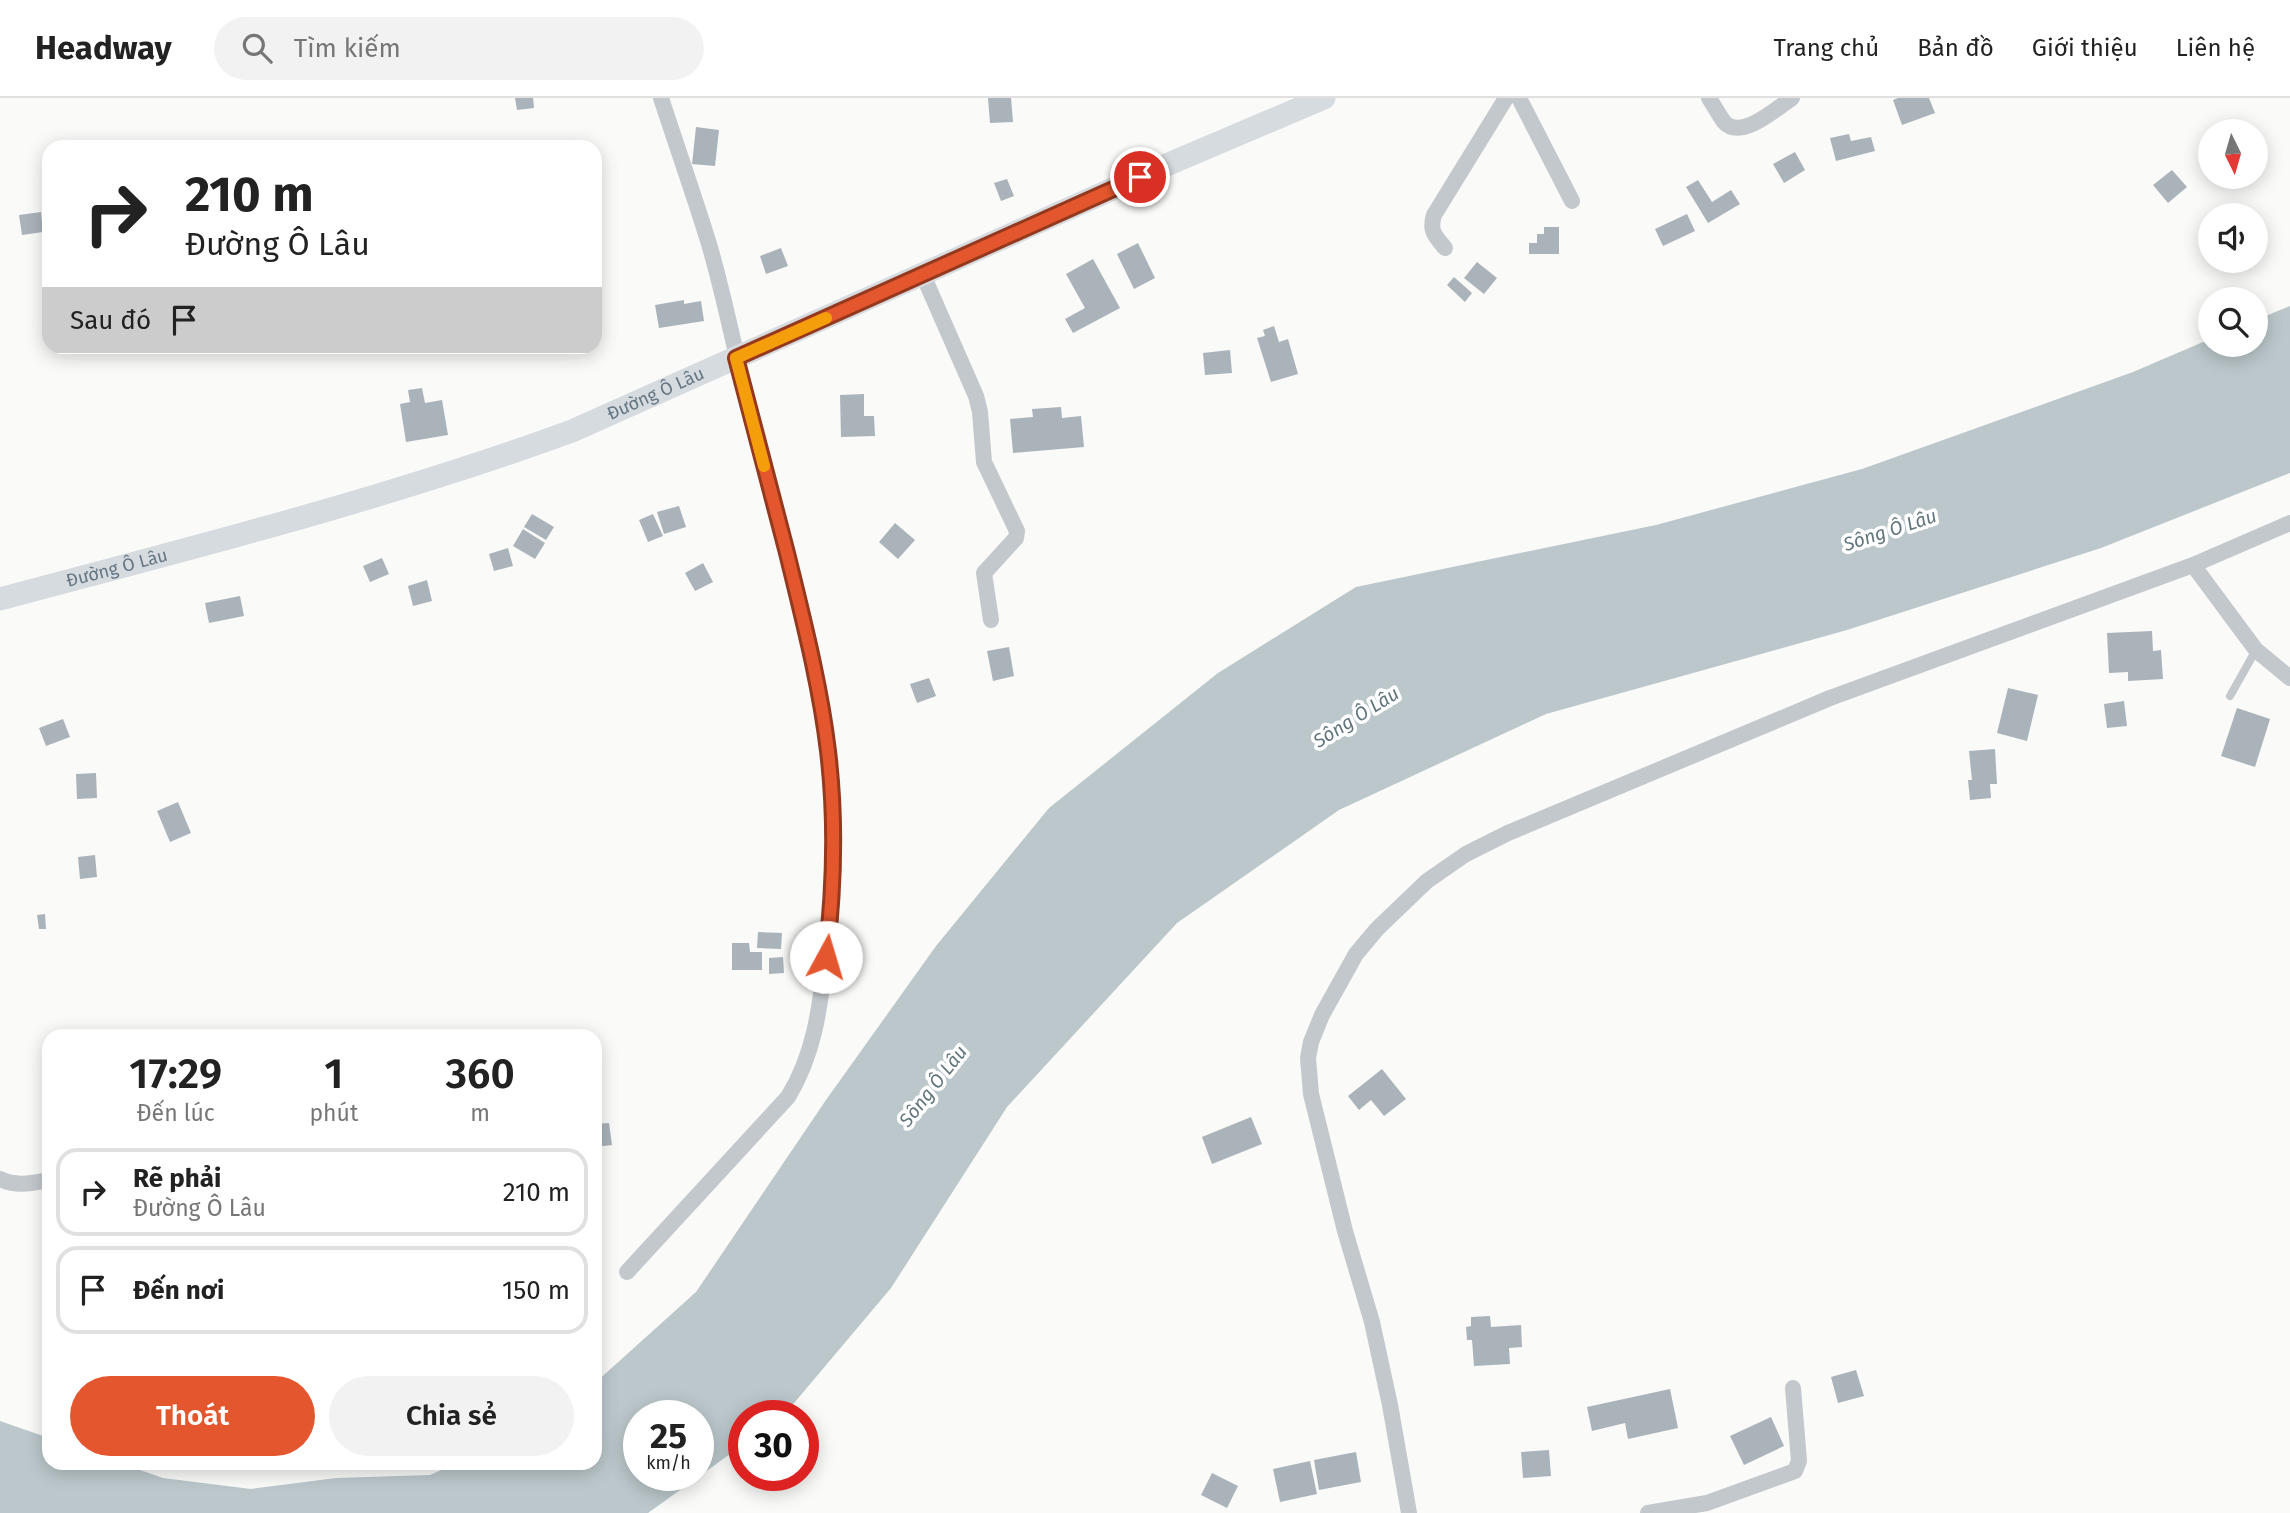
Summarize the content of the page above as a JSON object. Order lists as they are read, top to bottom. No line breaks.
{"streets":{"main road":["Đường Ô Lâu"]},"water":["Sông Ô Lâu"],"north":"bottom","page":{"header":"Headway","search":"Tìm kiếm","nav":["Trang chủ","Bản đồ","Giới thiệu","Liên hệ"],"turn":["210 m","Đường Ô Lâu"],"then":"Sau đó","eta":["17:29","Đến lúc","1","phút","360","m"],"list":[{"name":"Rẽ phải","note":"Đường Ô Lâu","value":"210 m"},{"name":"Đến nơi","value":"150 m"}],"buttons":["Thoát","Chia sẻ"],"speed":"25 km/h","limit":"30"}}
